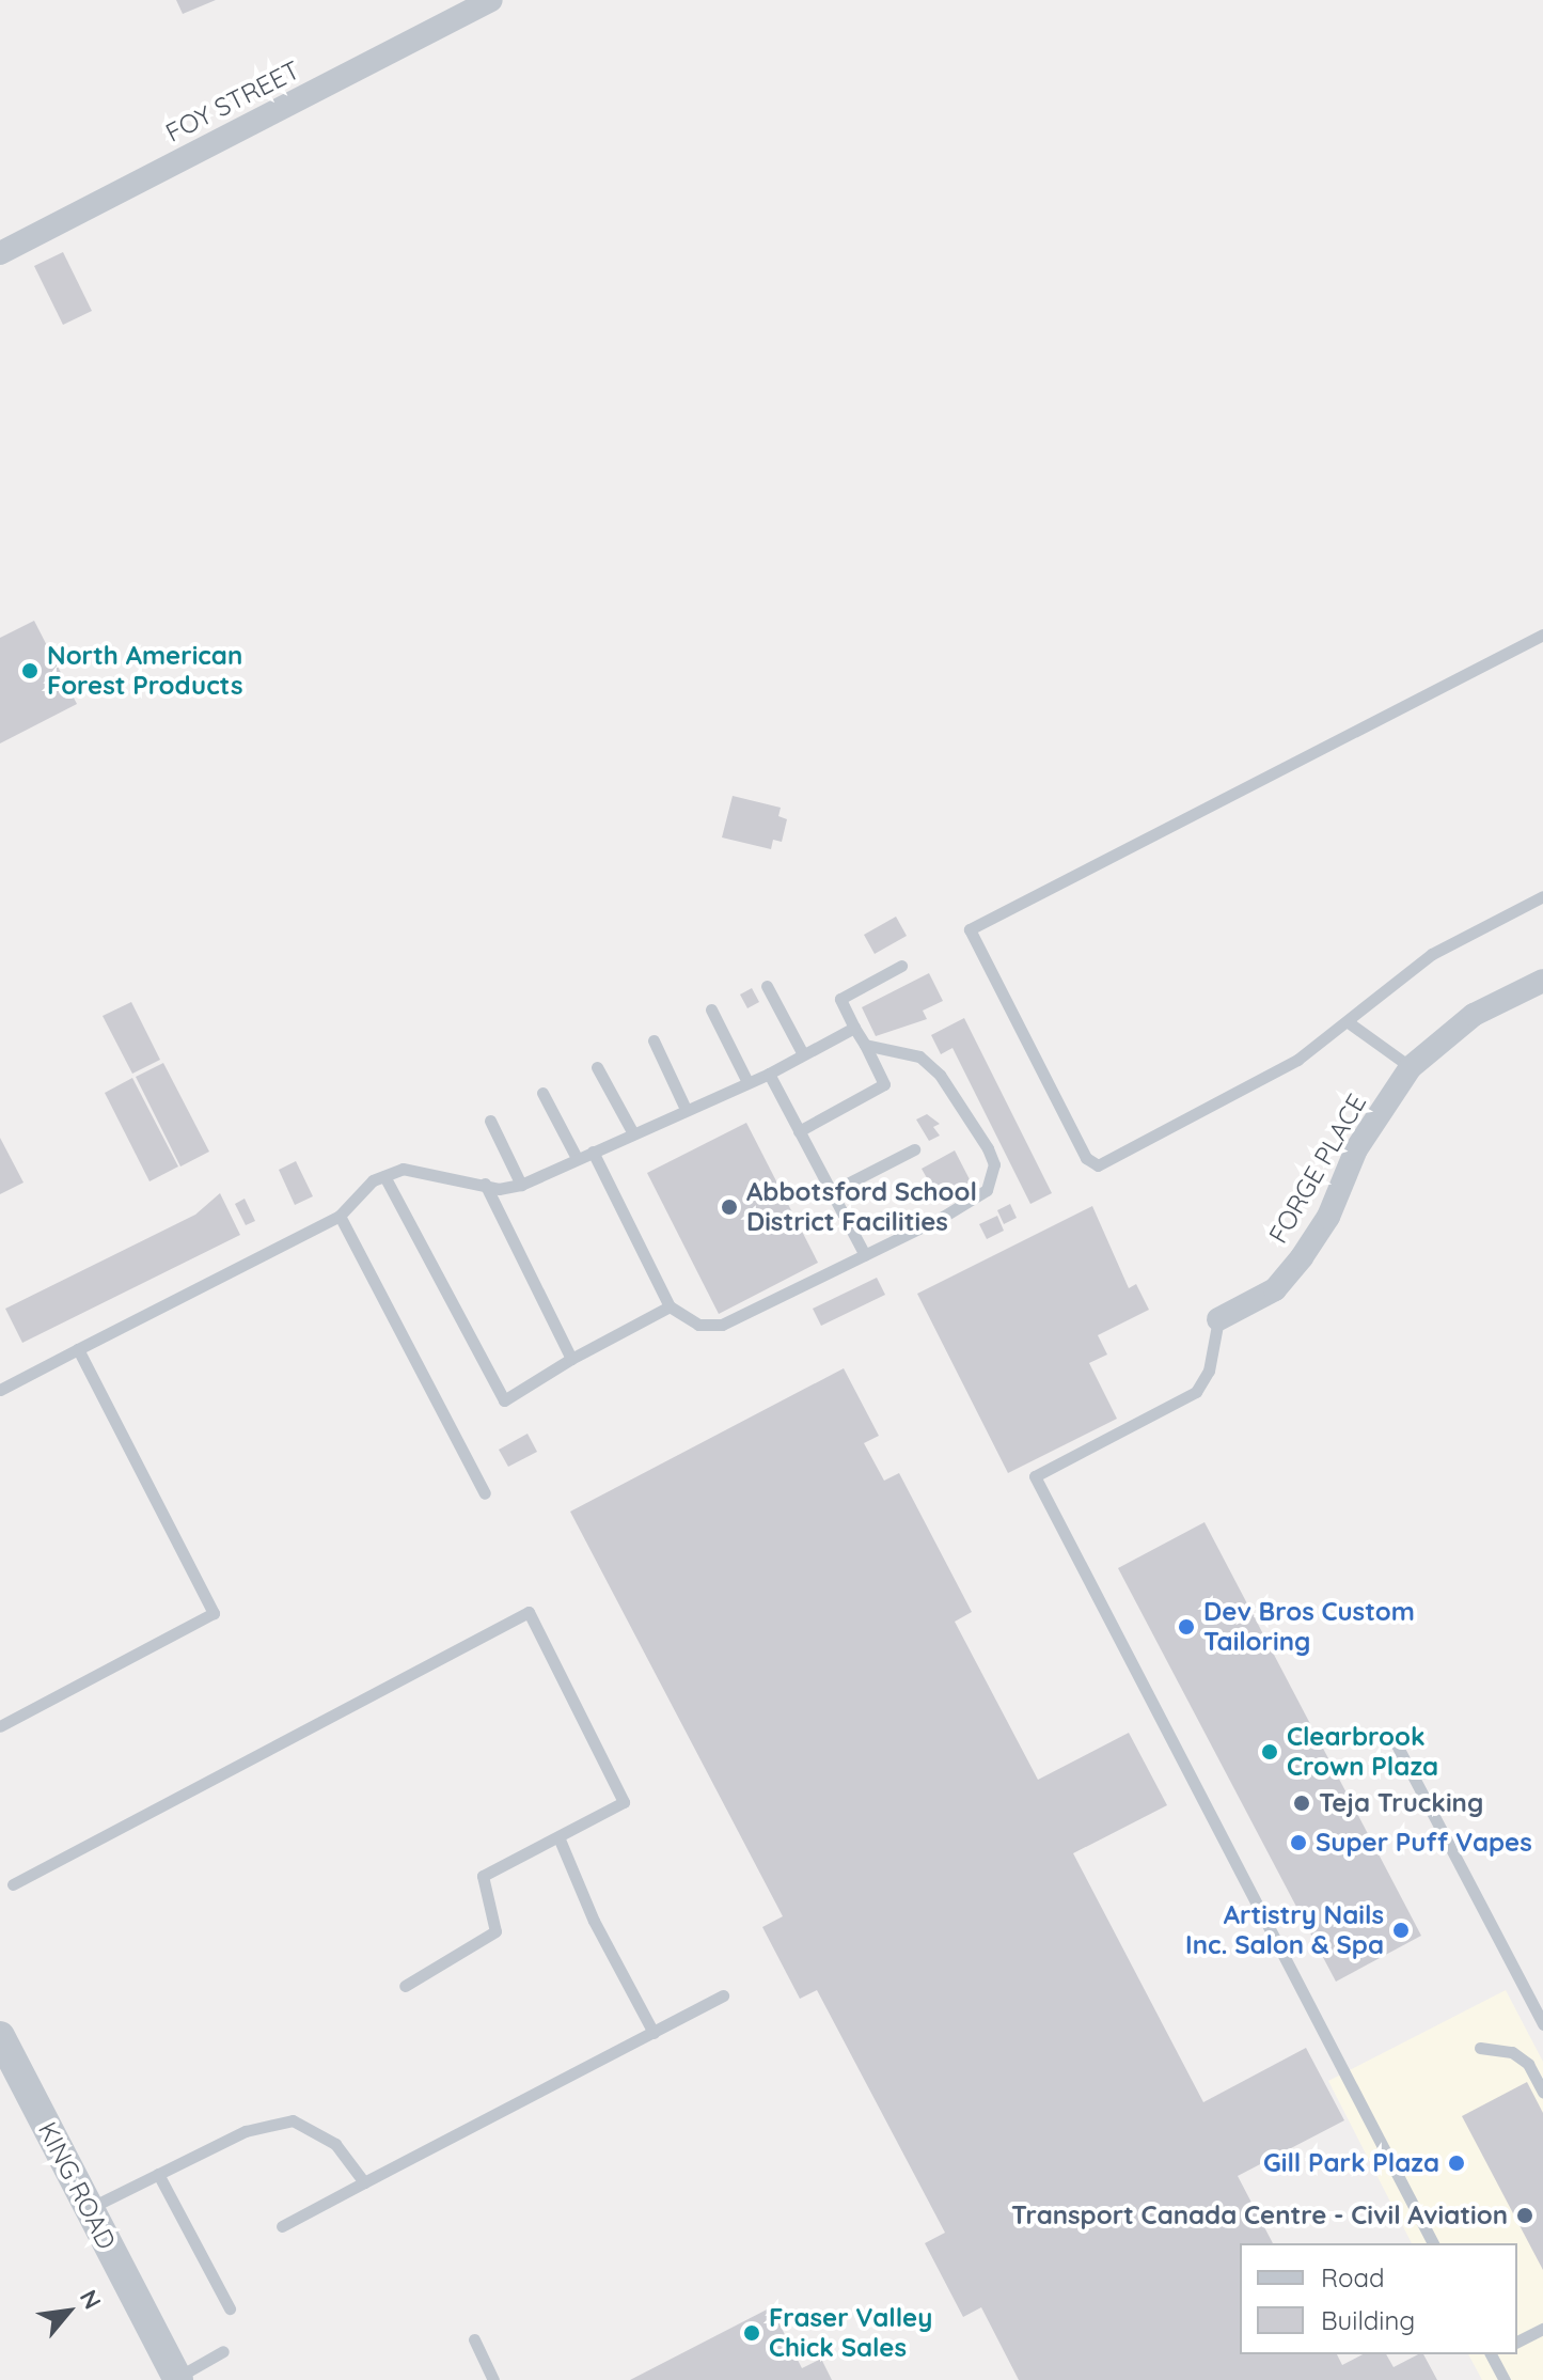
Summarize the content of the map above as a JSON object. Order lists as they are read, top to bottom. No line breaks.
{"streets":{"street":["FOY STREET","FORGE PLACE","KING ROAD"]},"places":["North American Forest Products","Abbotsford School District Facilities","Dev Bros Custom Tailoring","Clearbrook Crown Plaza","Teja Trucking","Super Puff Vapes","Artistry Nails Inc. Salon & Spa","Gill Park Plaza","Transport Canada Centre - Civil Aviation","Fraser Valley Chick Sales"],"legend":["Road","Building"],"north":"top right"}
